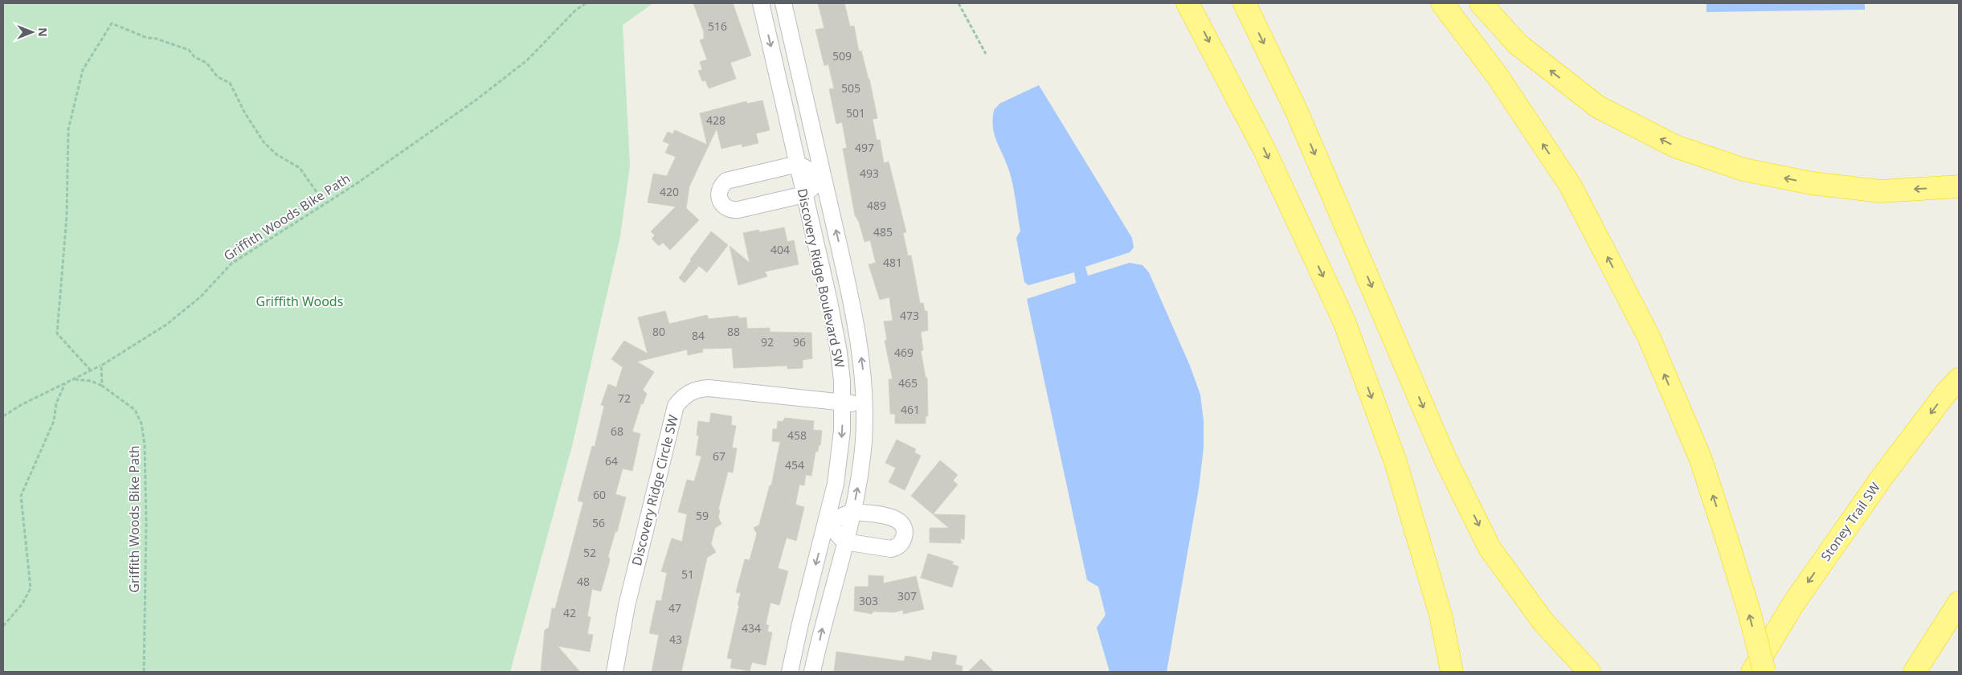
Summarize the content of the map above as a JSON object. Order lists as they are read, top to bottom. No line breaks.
{"streets":{"highway":["Stoney Trail SW"],"street":["Discovery Ridge Boulevard SW","Discovery Ridge Circle SW"],"path":["Griffith Woods Bike Path"]},"crossings":[["Discovery Ridge Boulevard SW","Discovery Ridge Circle SW"]],"parks":["Griffith Woods"],"house_numbers":["516","509","505","501","428","497","493","420","489","485","404","481","473","80","88","84","92","96","469","465","72","461","68","458","67","64","454","60","59","56","52","51","48","307","303","47","42","434","43"],"north":"right"}
